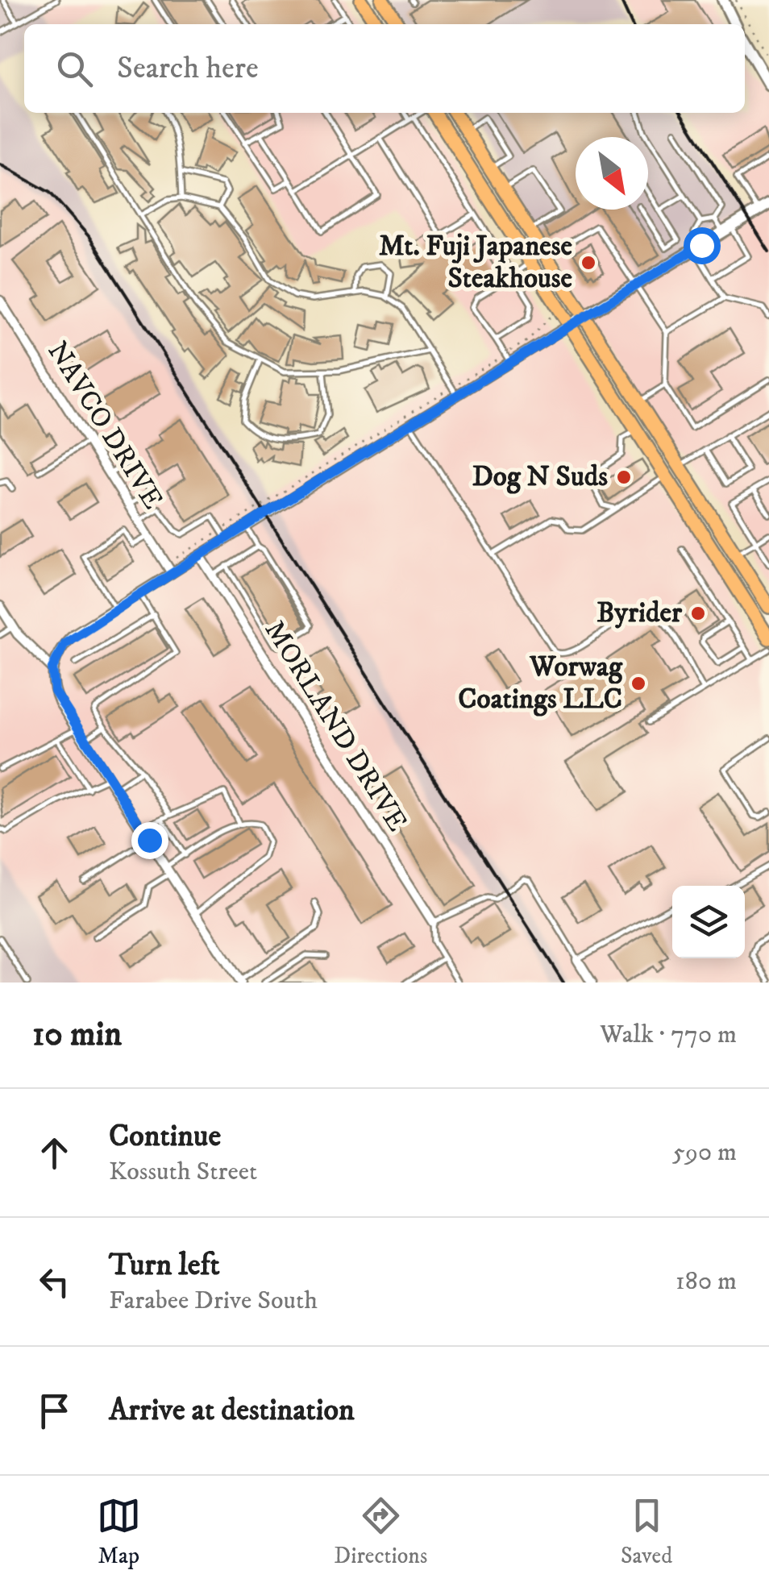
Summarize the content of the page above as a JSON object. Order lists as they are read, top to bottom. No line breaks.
{"streets":{"street":["NAVCO DRIVE","MORLAND DRIVE"]},"places":["Mt. Fuji Japanese Steakhouse","Dog N Suds","Byrider","Worwag Coatings LLC"],"north":"bottom right","page":{"search":"Search here","heading":["10 min","Walk · 770 m"],"list":[["Continue","Kossuth Street","590 m"],["Turn left","Farabee Drive South","180 m"],"Arrive at destination"],"nav":["Map","Directions","Saved"]}}
